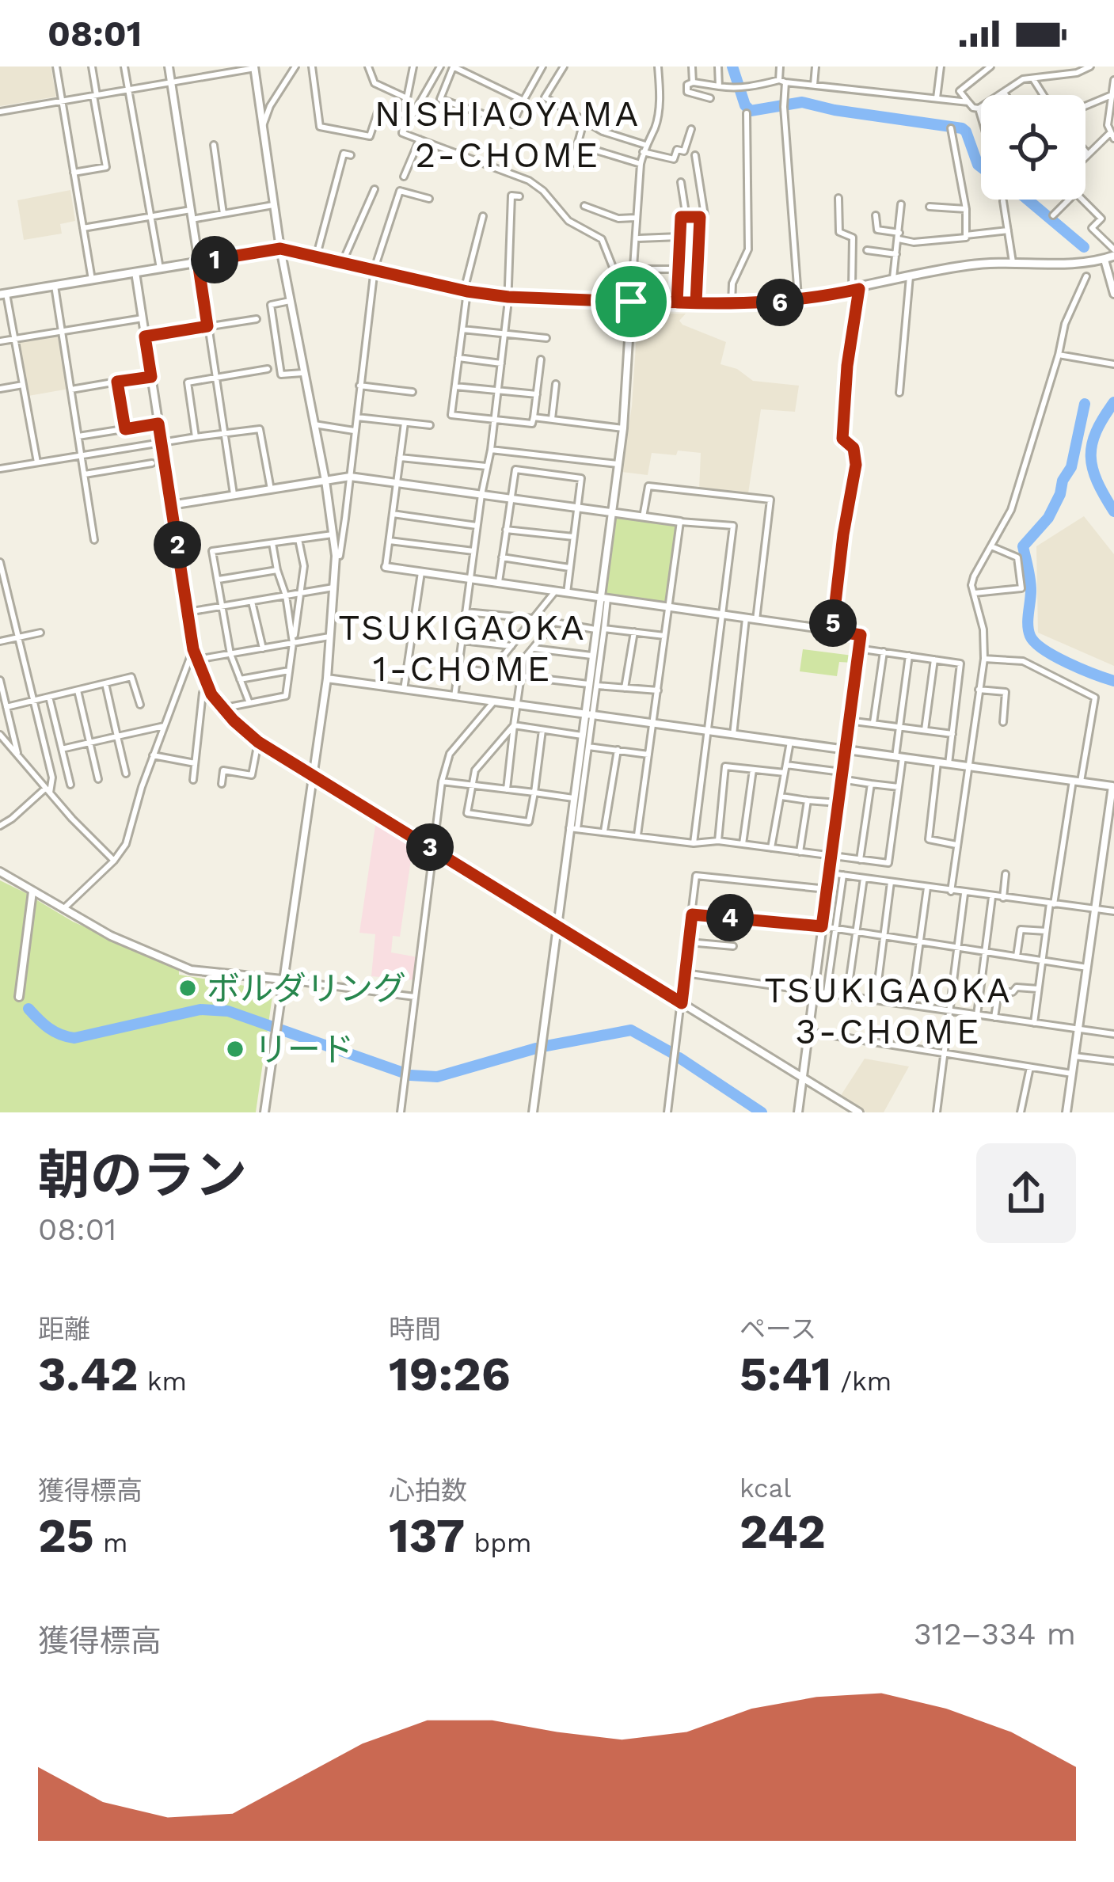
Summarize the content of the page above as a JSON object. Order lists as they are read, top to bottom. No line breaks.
{"districts":["NISHIAOYAMA 2-CHOME","TSUKIGAOKA 1-CHOME","TSUKIGAOKA 3-CHOME"],"places":["ボルダリング","リード"],"page":{"status":"08:01","pins":["1","6","2","5","3","4"],"heading":["朝のラン","08:01"],"stats":[["距離","3.42 km"],["時間","19:26"],["ペース","5:41 /km"],["獲得標高","25 m"],["心拍数","137 bpm"],["kcal","242"]],"chart":["獲得標高","312–334 m"]}}
